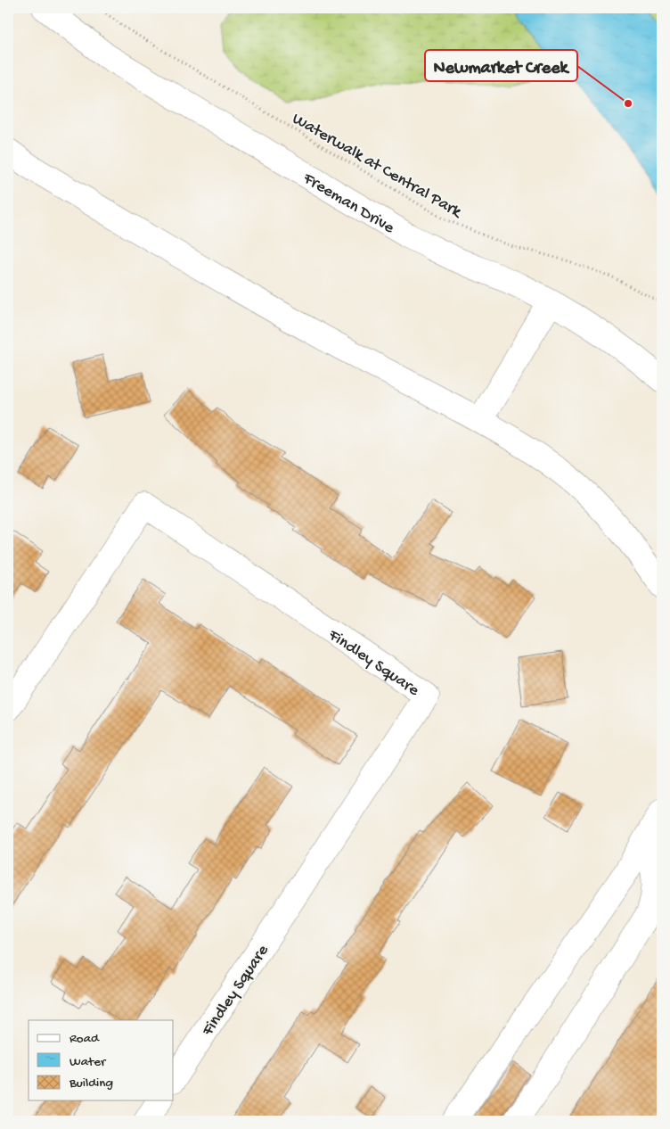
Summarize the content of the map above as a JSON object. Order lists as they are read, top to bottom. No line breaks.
{"streets":{"street":["Freeman Drive","Findley Square"],"path":["Waterwalk at Central Park"]},"places":["Newmarket Creek"],"legend":["Road","Water","Building"]}
